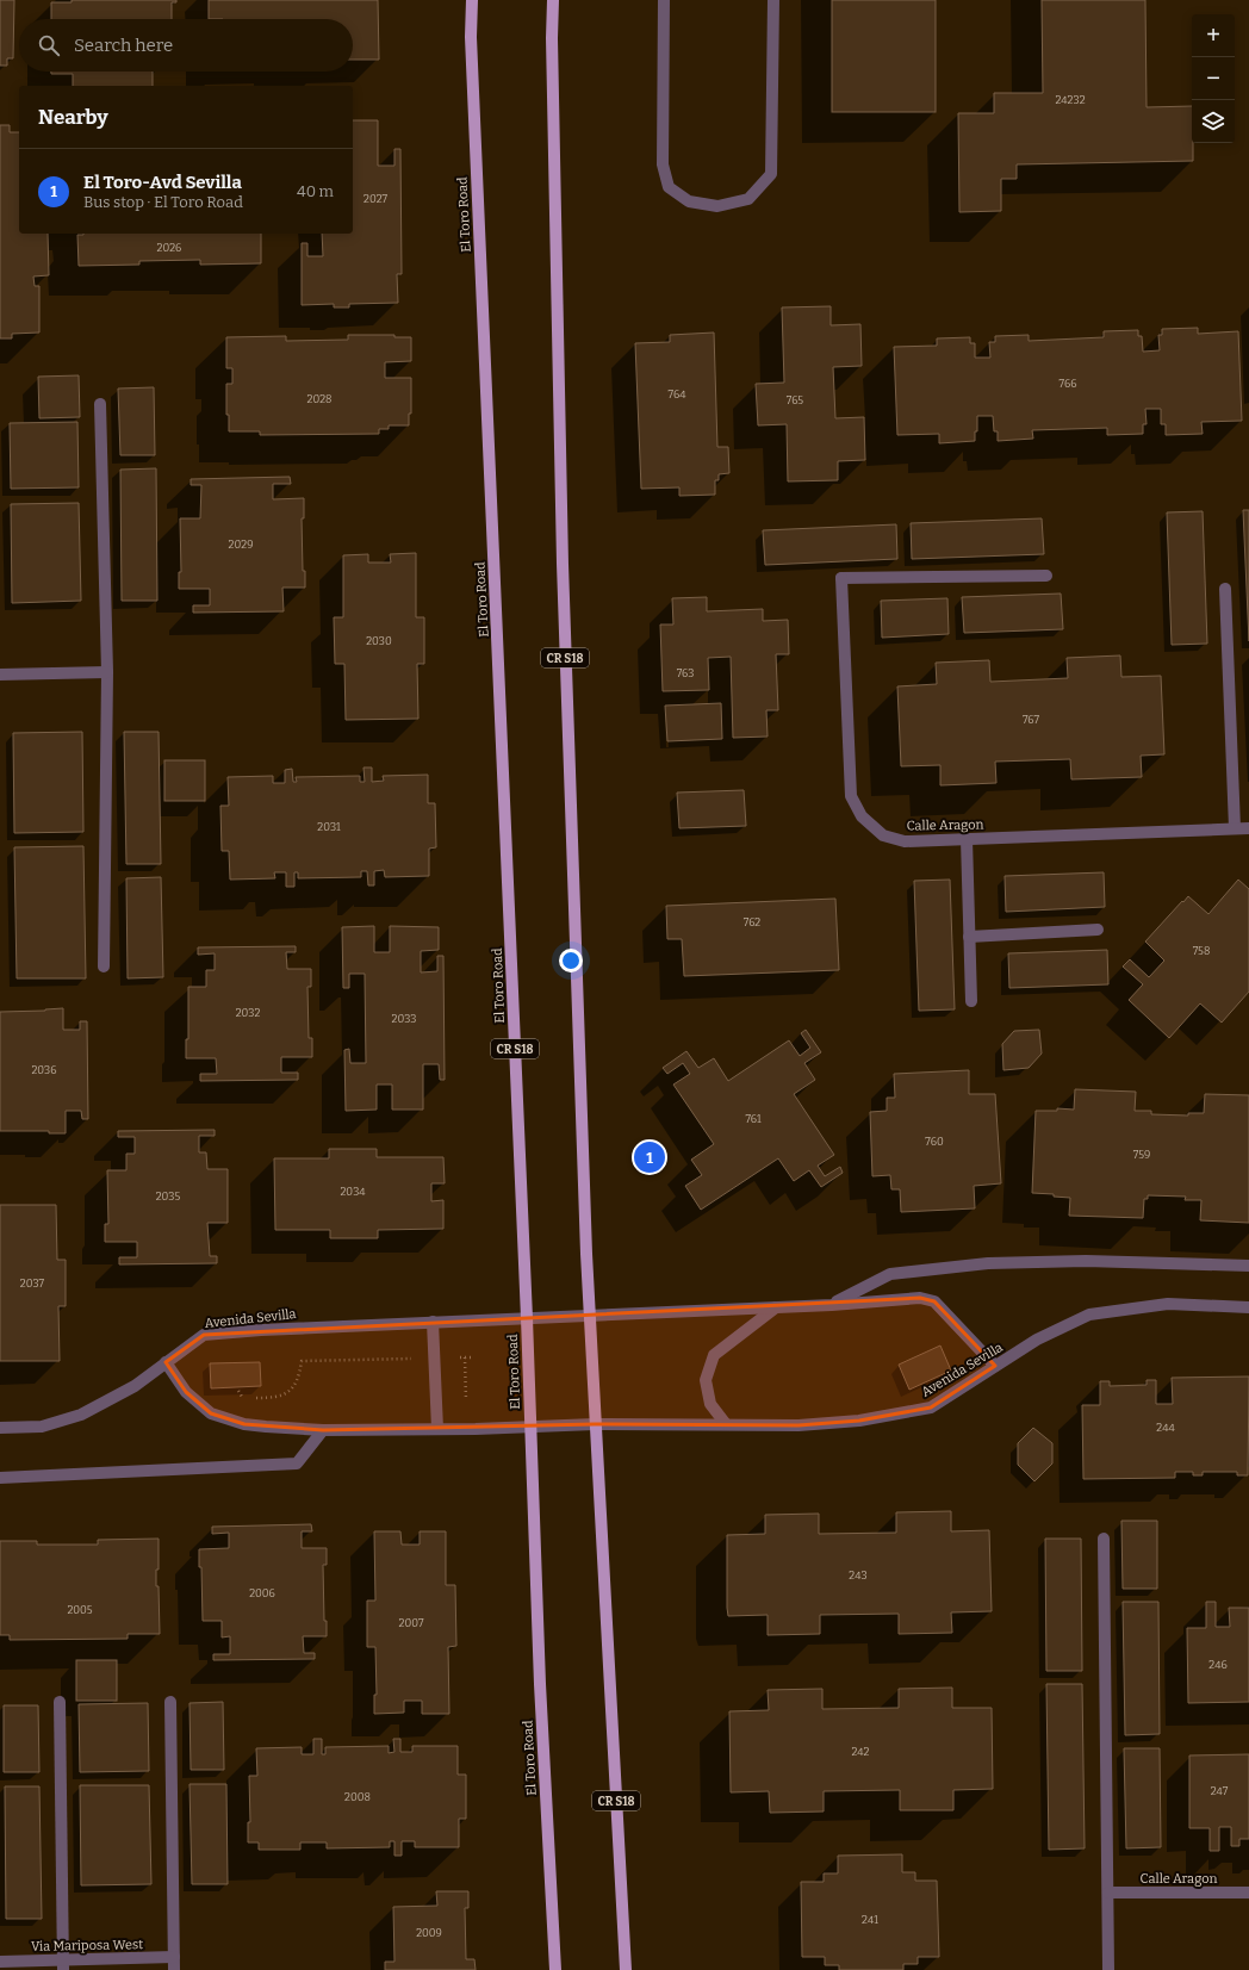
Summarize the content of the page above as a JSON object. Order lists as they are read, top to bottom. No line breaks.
{"streets":{"main road":["El Toro Road","CR S18"],"street":["Calle Aragon","Avenida Sevilla","Via Mariposa West"]},"crossings":[["El Toro Road","Avenida Sevilla"],["CR S18","Avenida Sevilla"]],"house_numbers":["24232","2027","2026","766","764","2028","765","2029","2030","763","767","2031","762","758","2032","2033","2036","761","760","759","2034","2035","2037","244","243","2006","2005","2007","246","242","247","2008","241","2009"],"page":{"map_buttons":["+","−"],"search":"Search here","heading":"Nearby","list":[{"mark":"1","name":"El Toro-Avd Sevilla","note":"Bus stop · El Toro Road","value":"40 m"}],"pins":"1"}}
